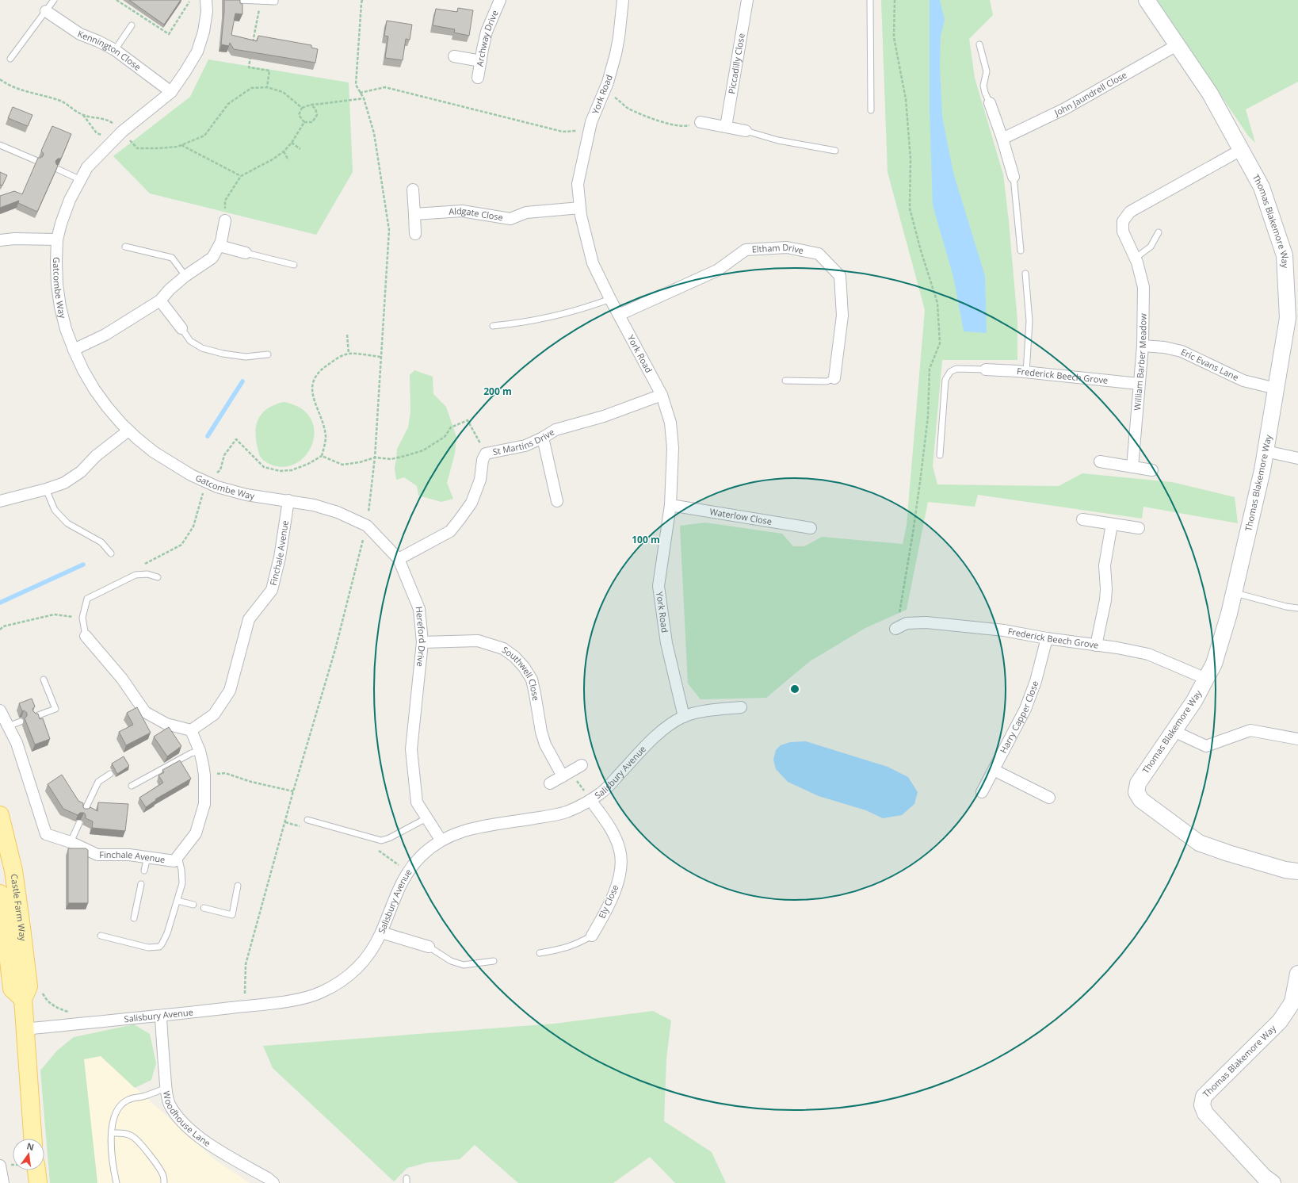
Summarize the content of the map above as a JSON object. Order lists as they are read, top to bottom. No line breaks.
{"streets":{"main road":["Castle Farm Way"],"street":["Archway Drive","Kennington Close","Piccadilly Close","John Jaundrell Close","York Road","Aldgate Close","Thomas Blakemore Way","Eltham Drive","Gatcombe Way","William Barber Meadow","Eric Evans Lane","Frederick Beech Grove","St Martins Drive","Waterlow Close","Finchale Avenue","Hereford Drive","Southwell Close","Harry Capper Close","Salisbury Avenue","Ely Close","Woodhouse Lane"]},"crossings":[["Kennington Close","Gatcombe Way"],["John Jaundrell Close","Thomas Blakemore Way"],["York Road","Aldgate Close"],["York Road","Eltham Drive"],["York Road","St Martins Drive"],["York Road","Waterlow Close"],["York Road","Salisbury Avenue"],["Thomas Blakemore Way","William Barber Meadow"],["Thomas Blakemore Way","Eric Evans Lane"],["Thomas Blakemore Way","Frederick Beech Grove"],["Gatcombe Way","Finchale Avenue"],["Gatcombe Way","Hereford Drive"],["William Barber Meadow","Eric Evans Lane"],["William Barber Meadow","Frederick Beech Grove"],["Frederick Beech Grove","Harry Capper Close"],["St Martins Drive","Hereford Drive"],["Finchale Avenue","Hereford Drive"],["Hereford Drive","Southwell Close"],["Hereford Drive","Salisbury Avenue"],["Salisbury Avenue","Ely Close"],["Salisbury Avenue","Castle Farm Way"],["Salisbury Avenue","Woodhouse Lane"]],"north":"top","rings":["200 m","100 m"]}
